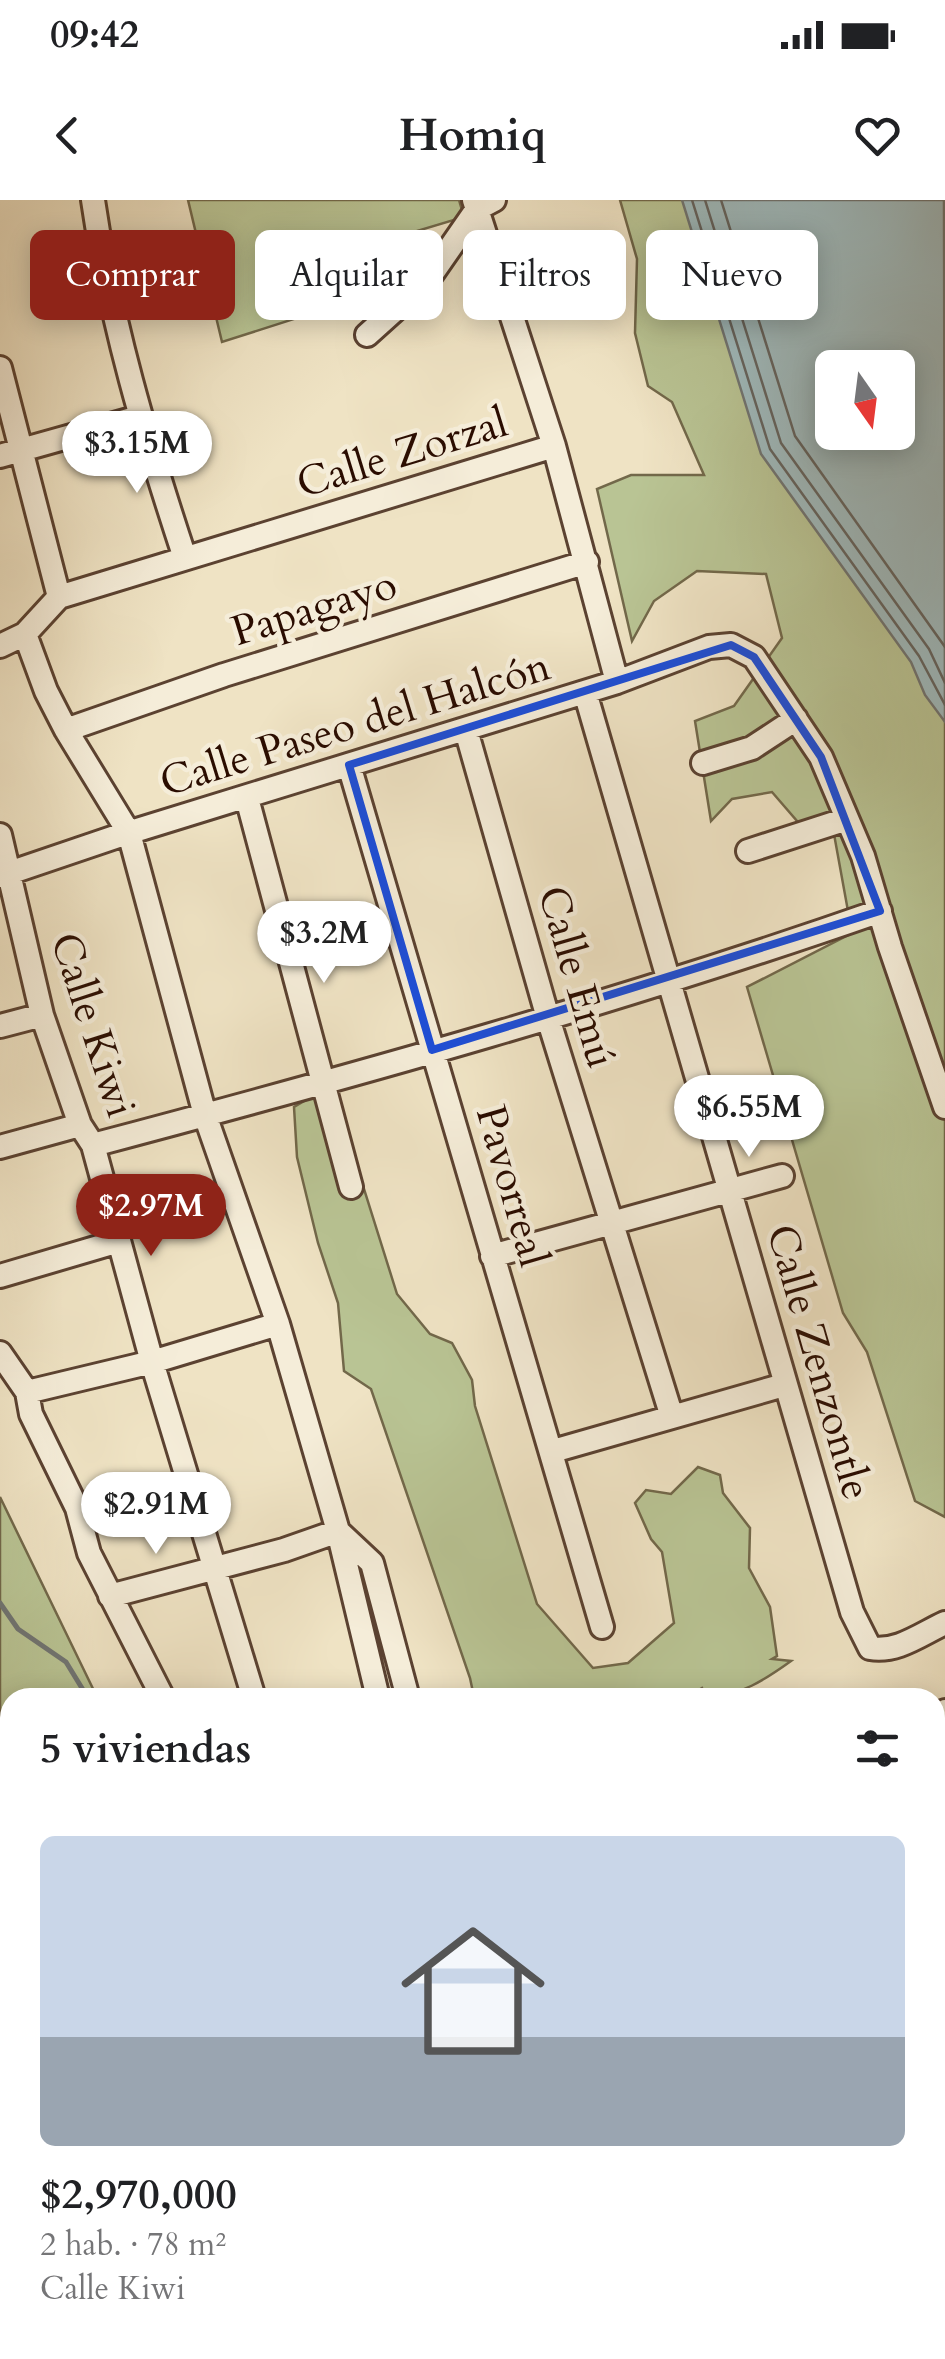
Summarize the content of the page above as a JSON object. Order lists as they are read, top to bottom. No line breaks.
{"streets":{"street":["Calle Zorzal","Papagayo","Calle Paseo del Halcón","Calle Emú","Calle Kiwi","Pavorreal","Calle Zenzontle"]},"crossings":[["Calle Paseo del Halcón","Calle Emú"],["Calle Paseo del Halcón","Calle Kiwi"],["Calle Paseo del Halcón","Pavorreal"],["Calle Paseo del Halcón","Calle Zenzontle"]],"north":"bottom","page":{"status":"09:42","header":"Homiq","chip":["Comprar","Alquilar","Filtros","Nuevo"],"price":["$3.15M","$3.2M","$6.55M","$2.97M","$2.91M"],"heading":"5 viviendas","list":[{"name":"$2,970,000","note":"2 hab. · 78 m² · Calle Kiwi"}]}}
